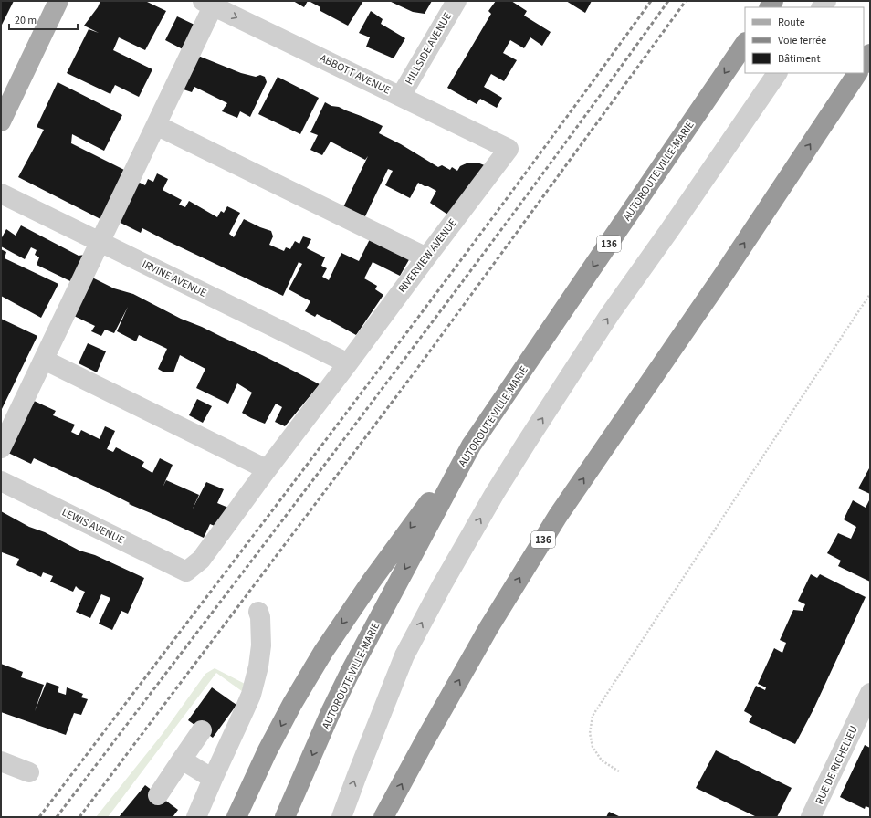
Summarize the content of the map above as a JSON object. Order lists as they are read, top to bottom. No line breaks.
{"streets":{"highway":["AUTOROUTE VILLE-MARIE","136"],"street":["HILLSIDE AVENUE","ABBOTT AVENUE","RIVERVIEW AVENUE","IRVINE AVENUE","LEWIS AVENUE","RUE DE RICHELIEU"]},"crossings":[["HILLSIDE AVENUE","ABBOTT AVENUE"],["ABBOTT AVENUE","RIVERVIEW AVENUE"],["RIVERVIEW AVENUE","IRVINE AVENUE"],["RIVERVIEW AVENUE","LEWIS AVENUE"]],"legend":["Route","Voie ferrée","Bâtiment"],"scale_bar":"20 m"}
